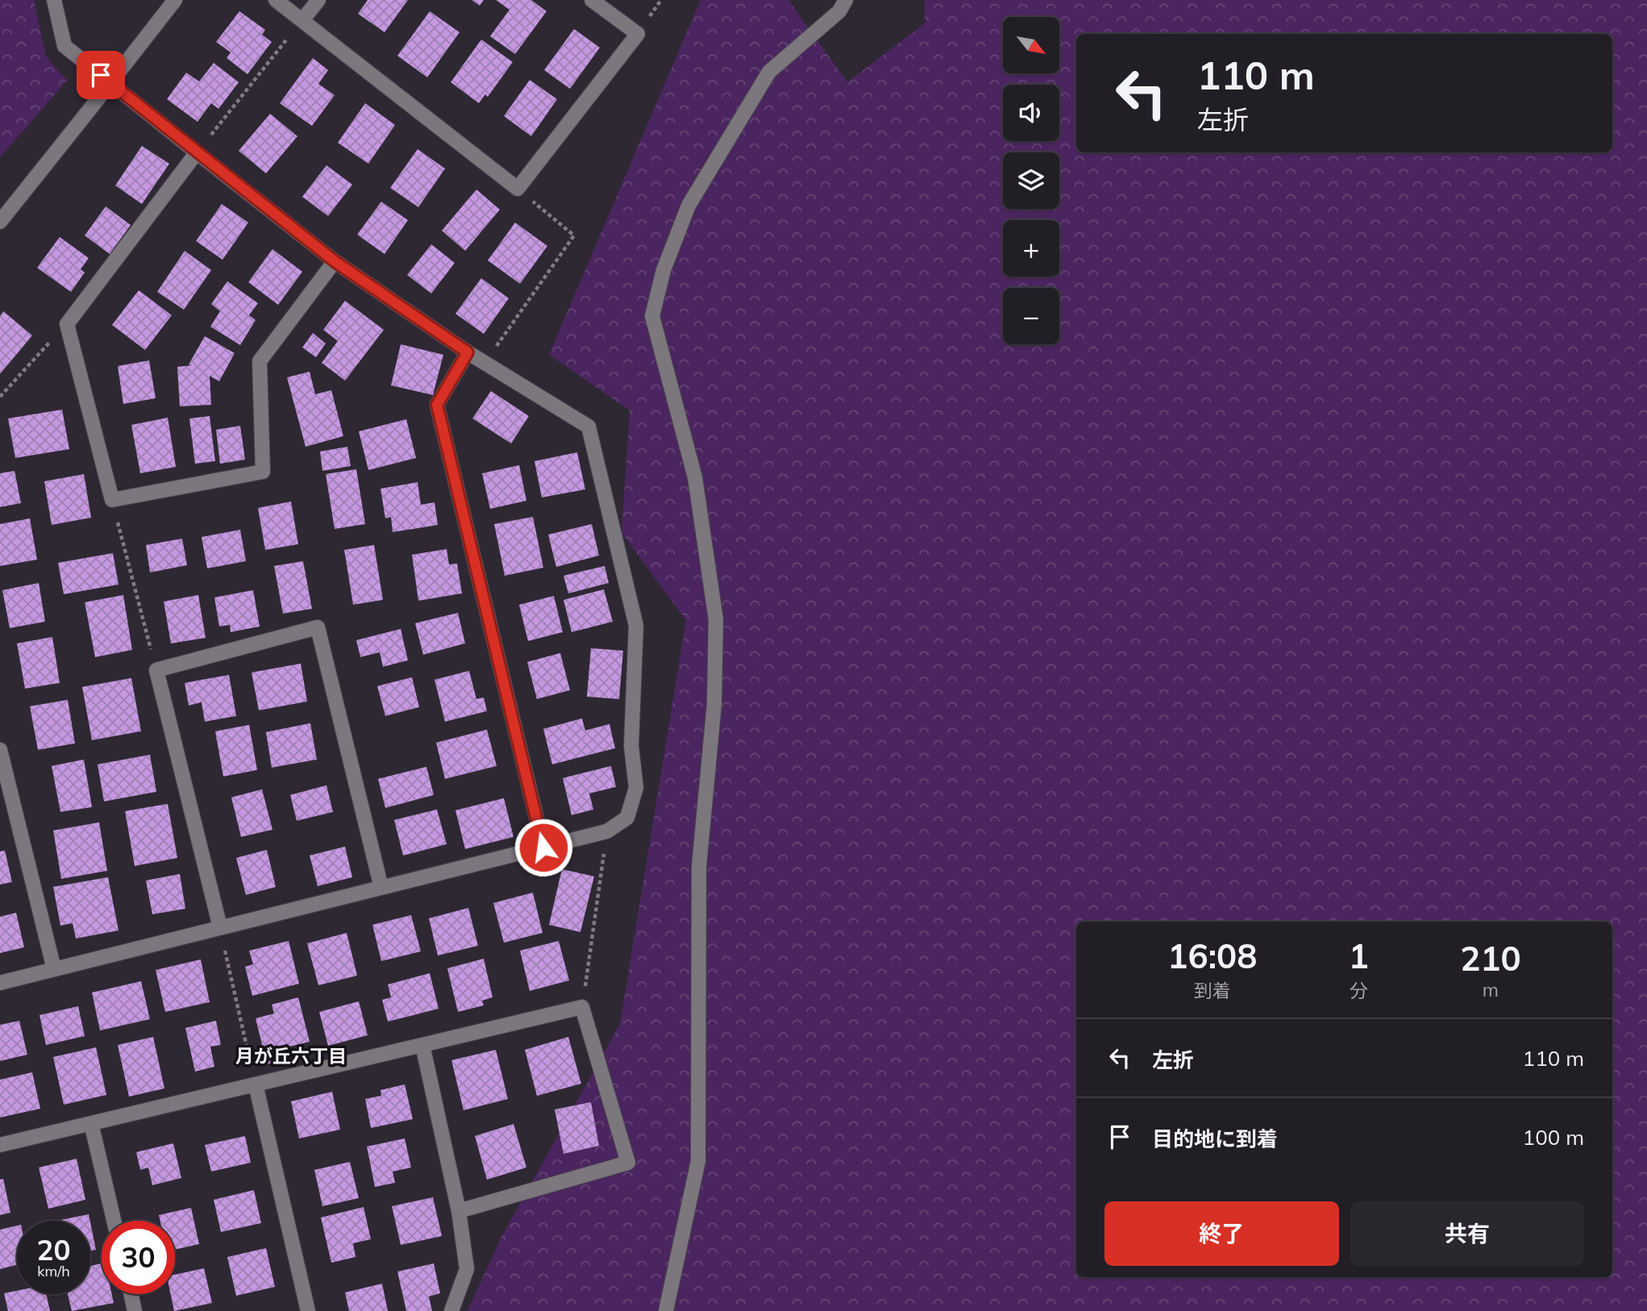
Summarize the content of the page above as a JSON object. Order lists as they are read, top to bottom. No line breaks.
{"districts":["月が丘六丁目"],"north":"bottom right","page":{"map_buttons":["+","−"],"turn":["110 m","左折"],"eta":["16:08","到着","1","分","210","m"],"list":[{"name":"左折","value":"110 m"},{"name":"目的地に到着","value":"100 m"}],"buttons":["終了","共有"],"speed":"20 km/h","limit":"30"}}
